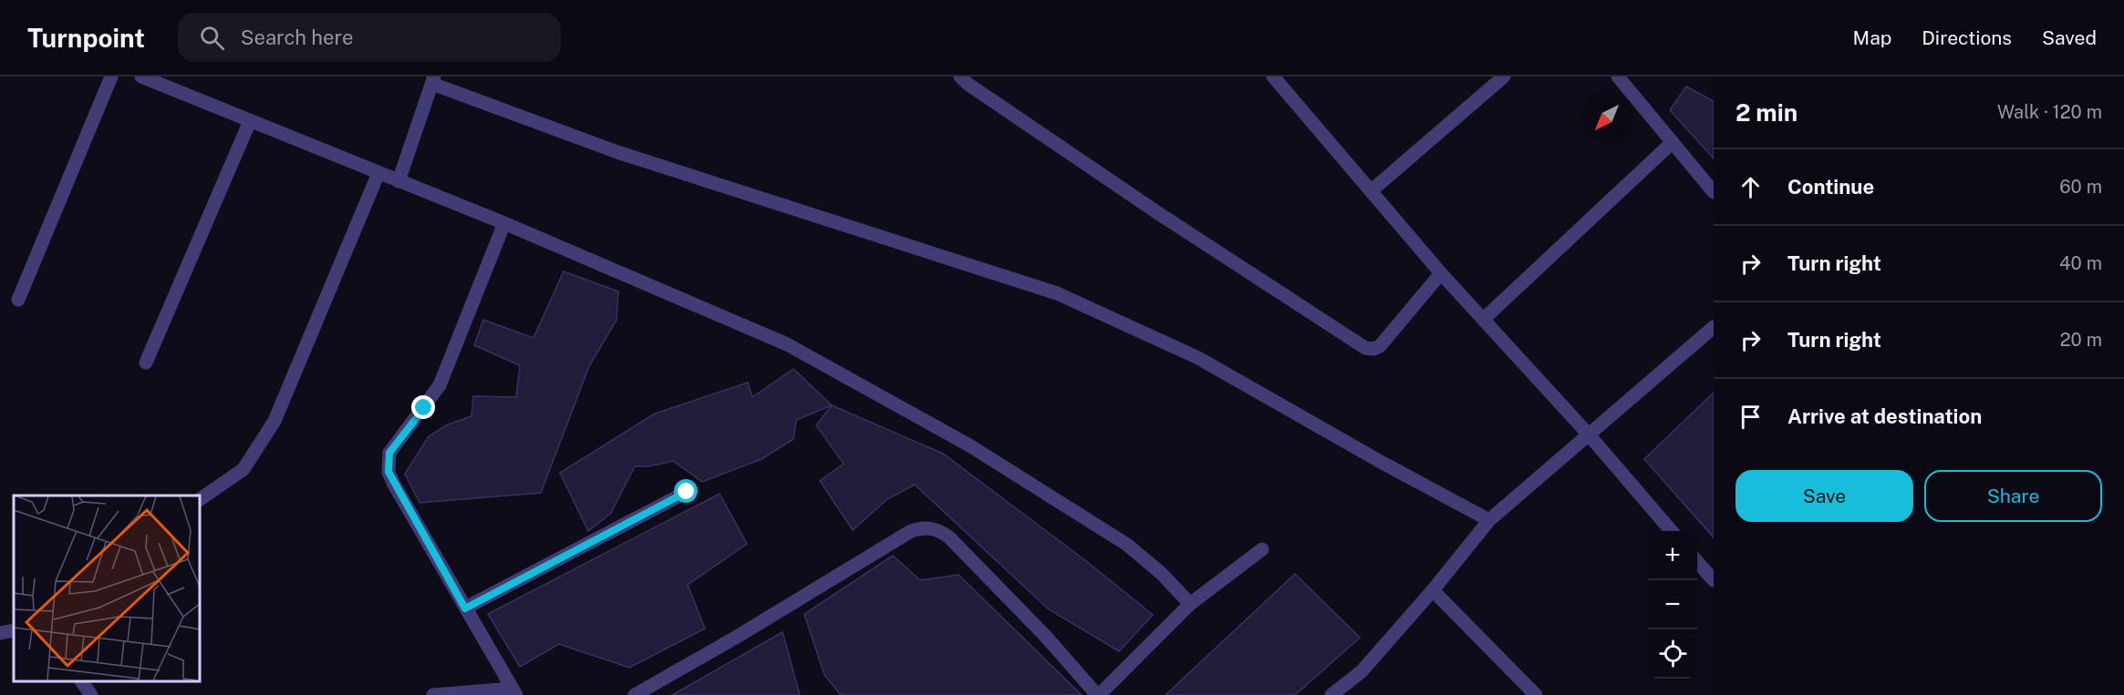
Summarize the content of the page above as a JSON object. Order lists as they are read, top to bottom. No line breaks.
{"north":"bottom left","page":{"header":"Turnpoint","search":"Search here","nav":["Map","Directions","Saved"],"heading":["2 min","Walk · 120 m"],"list":[["Continue","60 m"],["Turn right","40 m"],["Turn right","20 m"],"Arrive at destination"],"buttons":["Save","Share"],"map_buttons":["+","−"]}}
